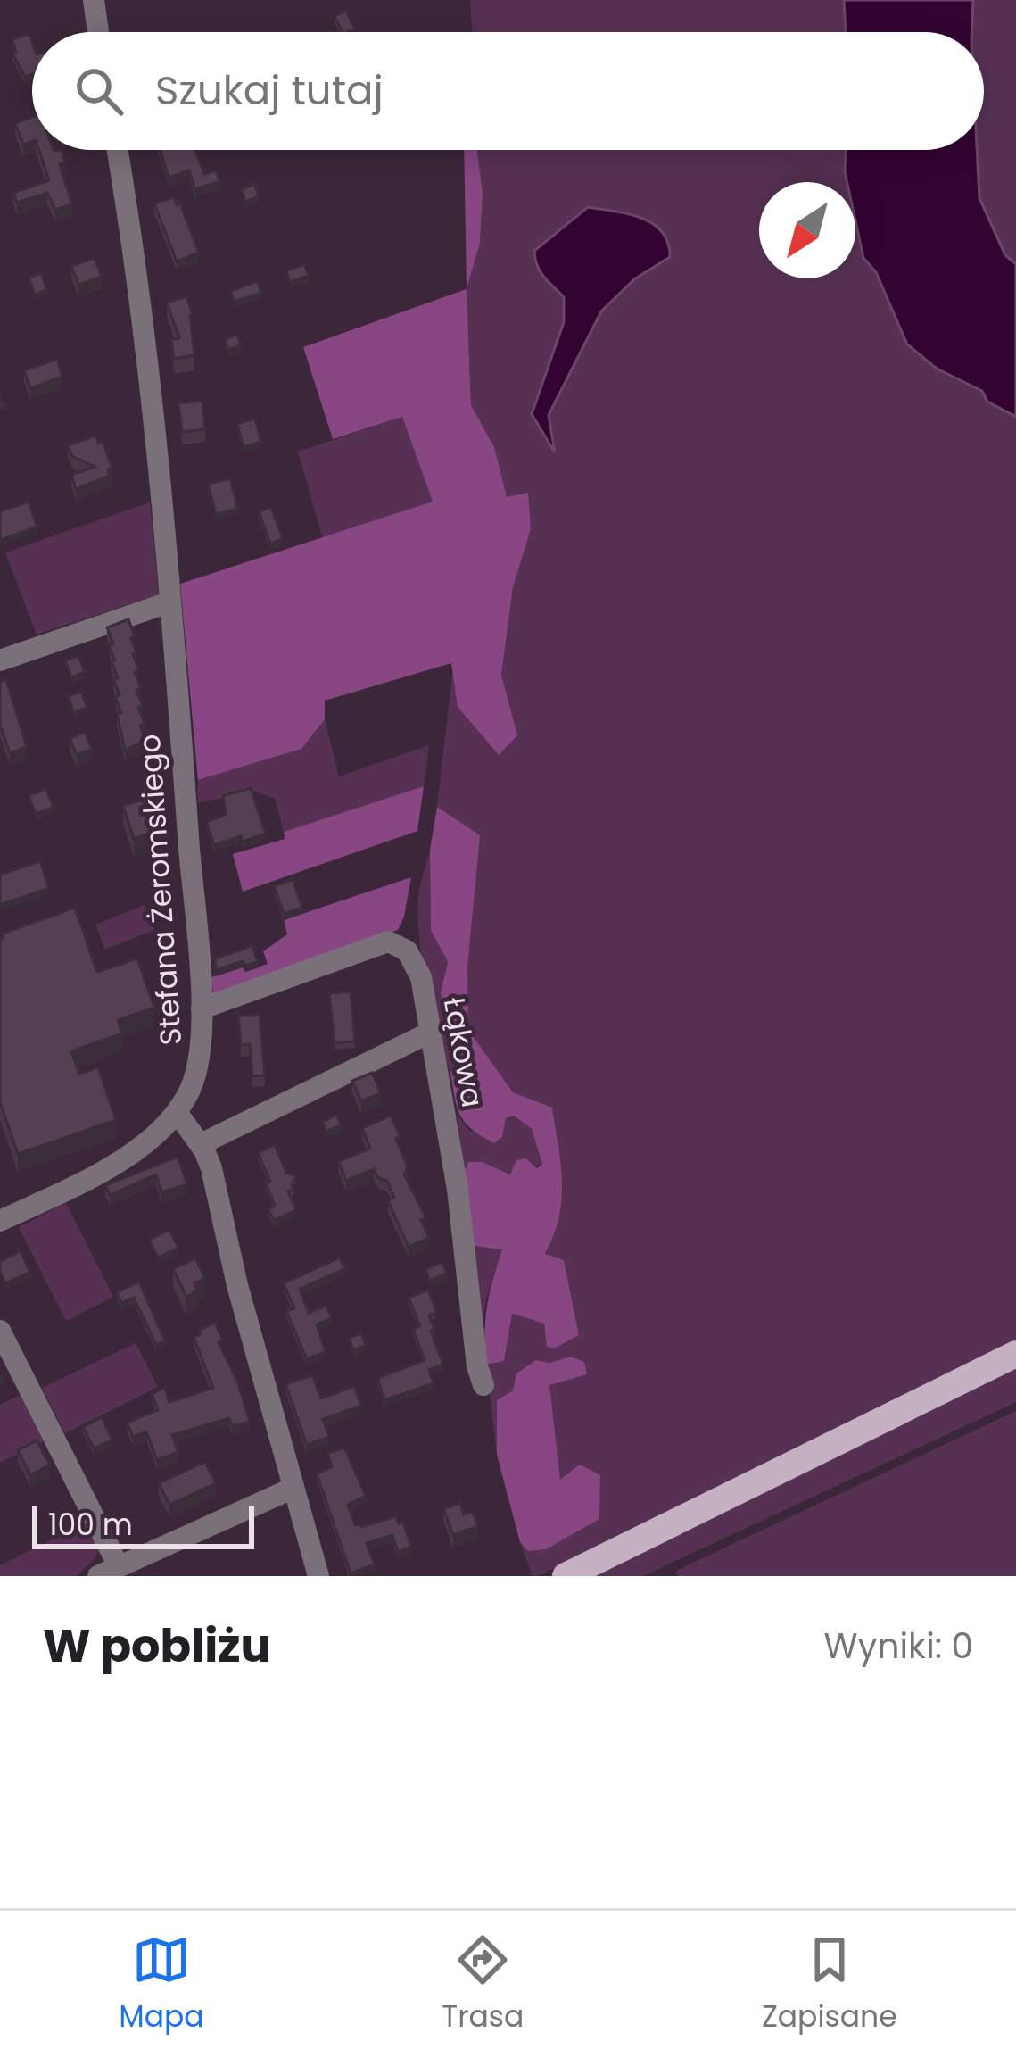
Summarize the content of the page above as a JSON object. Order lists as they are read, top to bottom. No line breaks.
{"streets":{"street":["Stefana Żeromskiego","Łąkowa"]},"crossings":[["Stefana Żeromskiego","Łąkowa"]],"scale_bar":"100 m","north":"bottom left","page":{"search":"Szukaj tutaj","scale":"100 m","heading":["W pobliżu","Wyniki: 0"],"nav":["Mapa","Trasa","Zapisane"]}}
